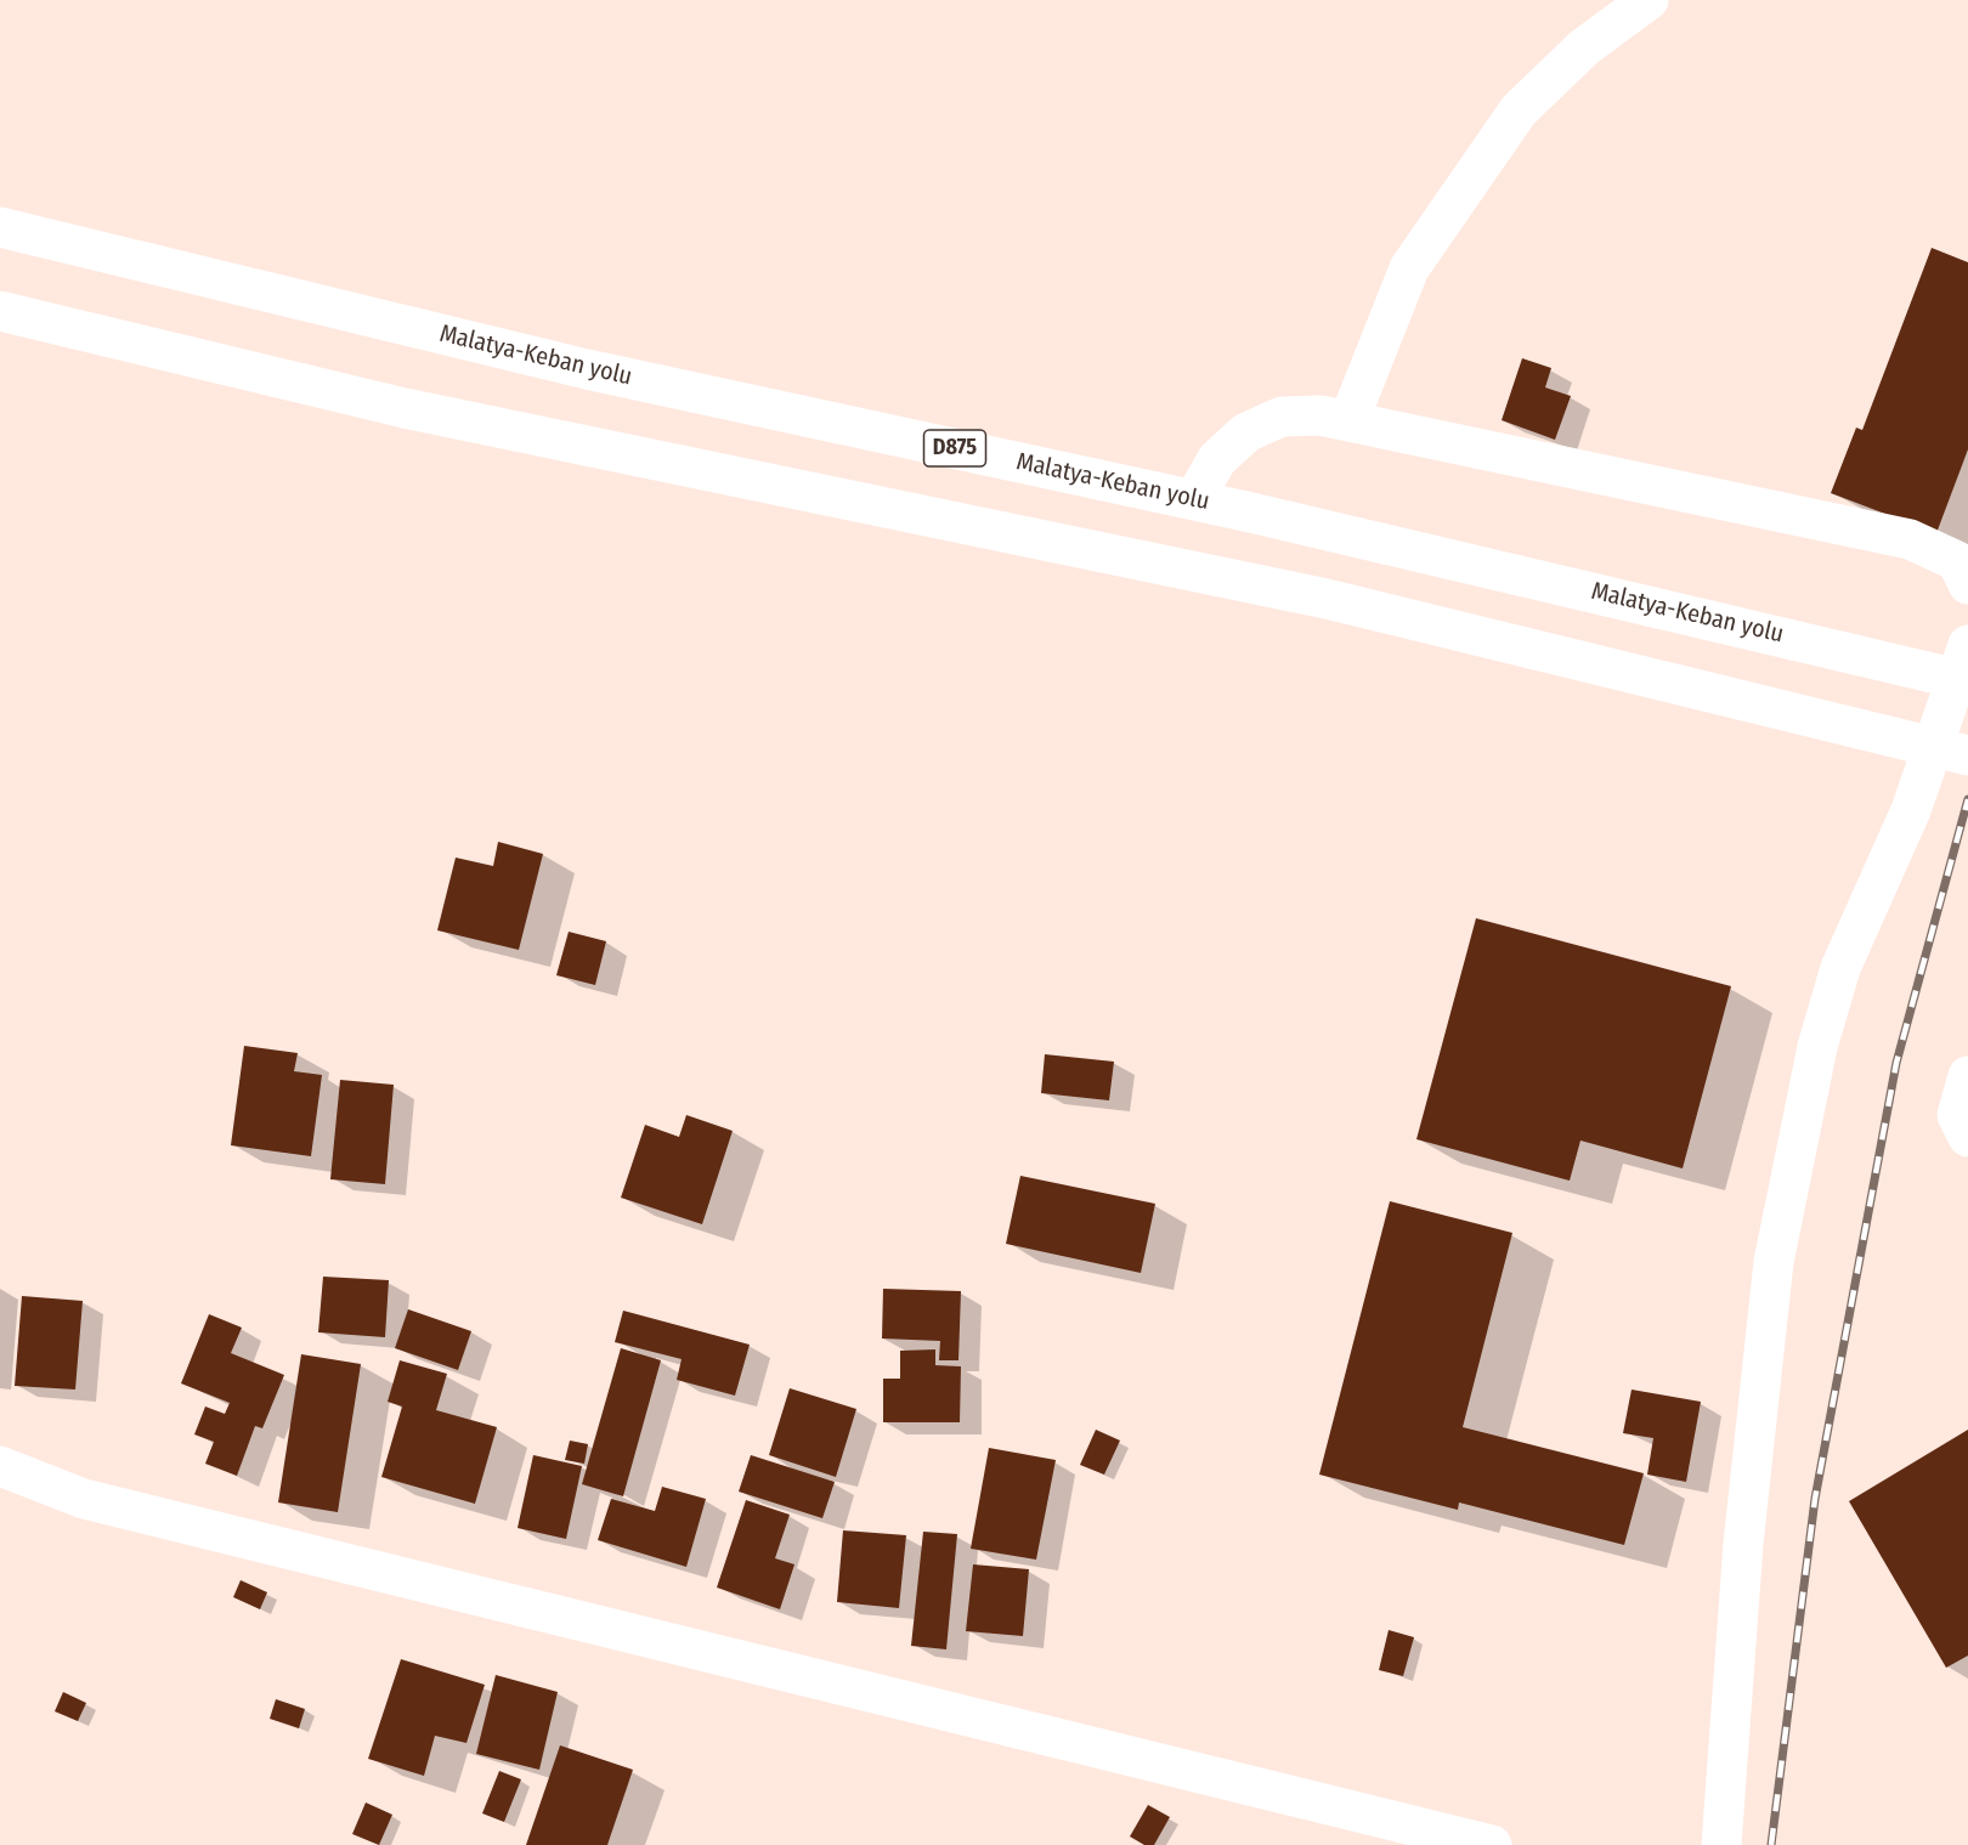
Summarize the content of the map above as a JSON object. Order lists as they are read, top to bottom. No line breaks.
{"streets":{"main road":["Malatya-Keban yolu","D875"]}}
